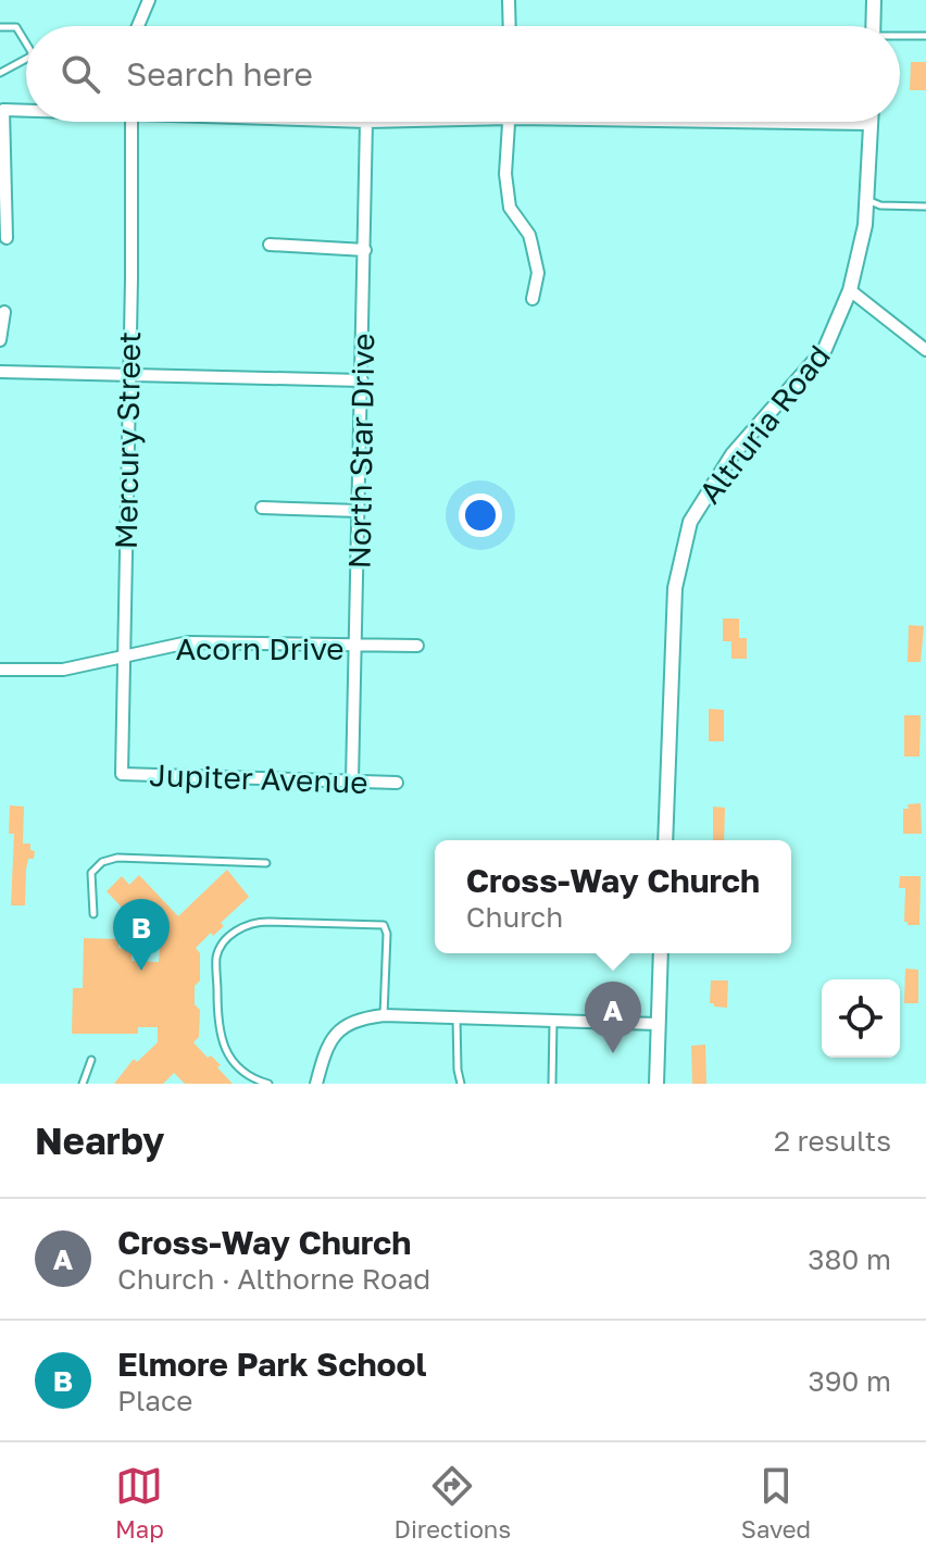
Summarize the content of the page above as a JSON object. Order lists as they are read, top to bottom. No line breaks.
{"streets":{"street":["Altruria Road","Mercury Street","North Star Drive","Acorn Drive","Jupiter Avenue"]},"crossings":[["Mercury Street","Acorn Drive"],["Mercury Street","Jupiter Avenue"],["North Star Drive","Acorn Drive"],["North Star Drive","Jupiter Avenue"]],"page":{"search":"Search here","popup":["Cross-Way Church","Church"],"pins":["B","A"],"heading":["Nearby","2 results"],"list":[{"mark":"A","name":"Cross-Way Church","note":"Church · Althorne Road","value":"380 m"},{"mark":"B","name":"Elmore Park School","note":"Place","value":"390 m"}],"nav":["Map","Directions","Saved"]}}
